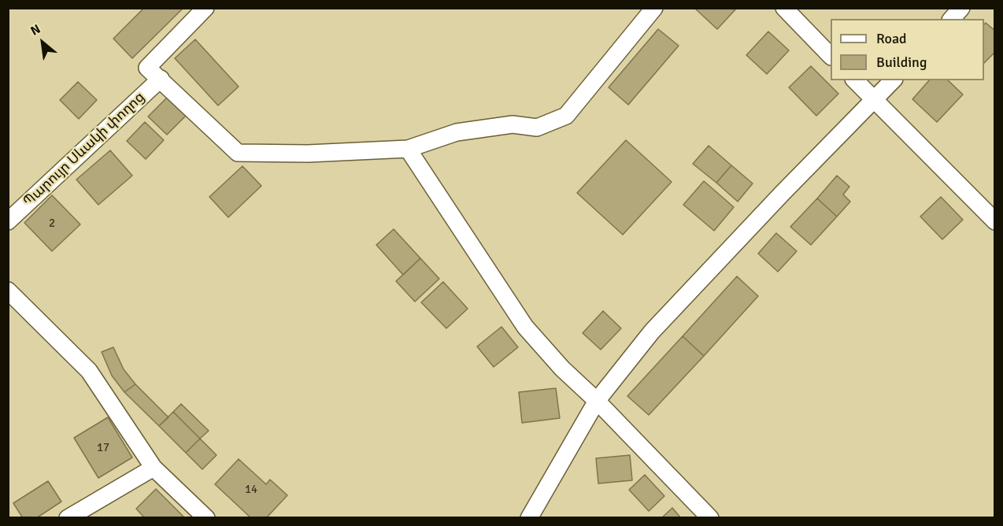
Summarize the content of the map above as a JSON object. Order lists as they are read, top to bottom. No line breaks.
{"streets":{"street":["Պարույր Սևակի փողոց"]},"house_numbers":["2","17","14"],"legend":["Road","Building"],"north":"top left"}
